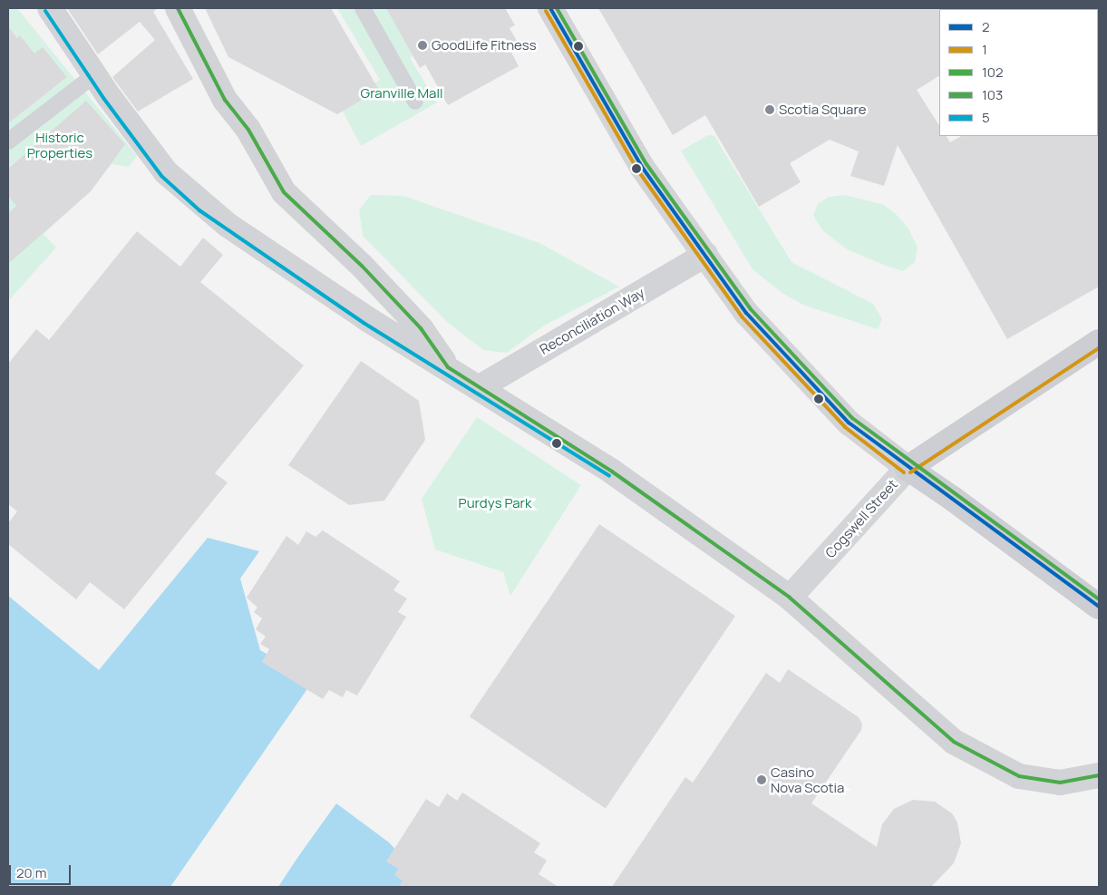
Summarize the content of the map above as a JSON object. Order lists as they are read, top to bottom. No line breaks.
{"streets":{"main road":["Cogswell Street"],"street":["Reconciliation Way"]},"parks":["Granville Mall","Historic Properties","Purdys Park"],"places":["GoodLife Fitness","Scotia Square","Casino Nova Scotia"],"lines":["transit line 2","transit line 102","transit line 103","transit line 1","transit line 5"],"legend":["2","1","102","103","5"],"scale_bar":"20 m"}
